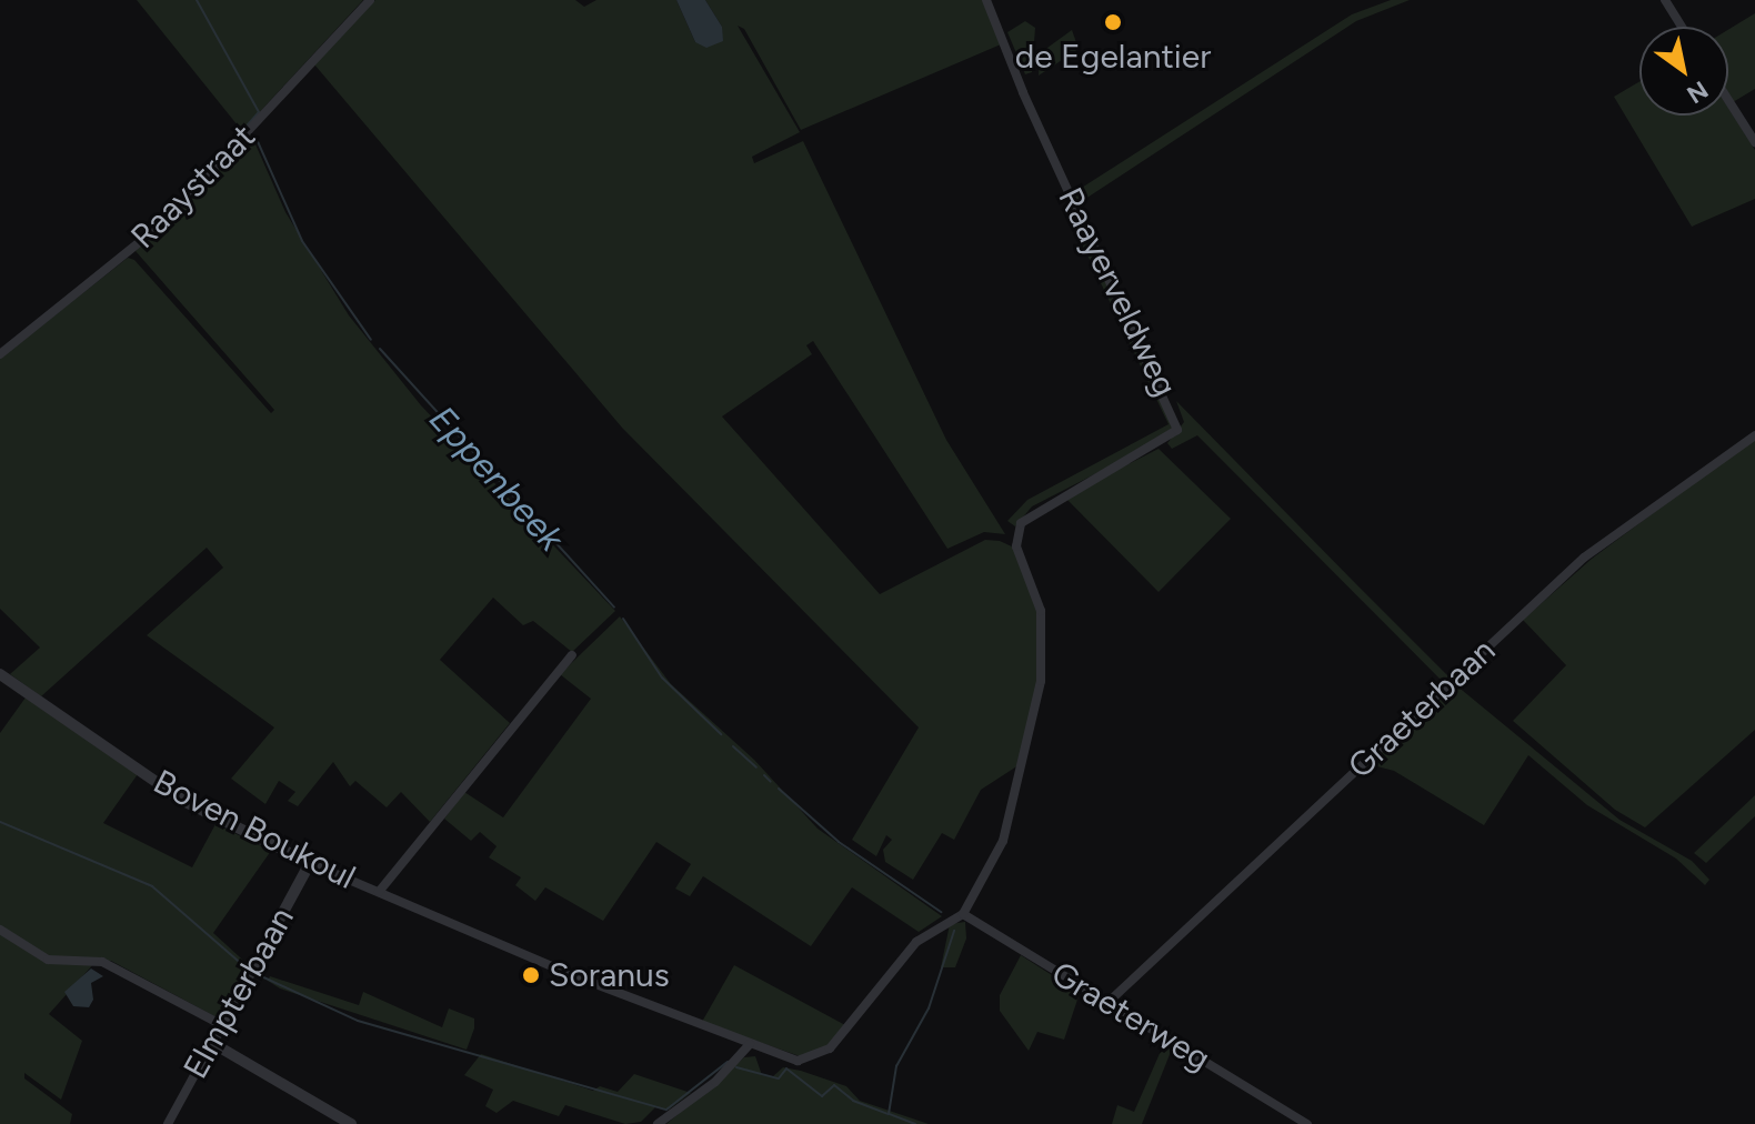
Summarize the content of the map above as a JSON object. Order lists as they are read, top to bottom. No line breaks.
{"streets":{"street":["Raaystraat","Raayerveldweg","Graeterbaan","Boven Boukoul","Elmpterbaan","Graeterweg"]},"crossings":[["Raayerveldweg","Boven Boukoul"],["Raayerveldweg","Graeterweg"],["Graeterbaan","Graeterweg"],["Boven Boukoul","Elmpterbaan"],["Boven Boukoul","Graeterweg"]],"water":["Eppenbeek"],"places":["de Egelantier","Soranus"],"north":"bottom right"}
